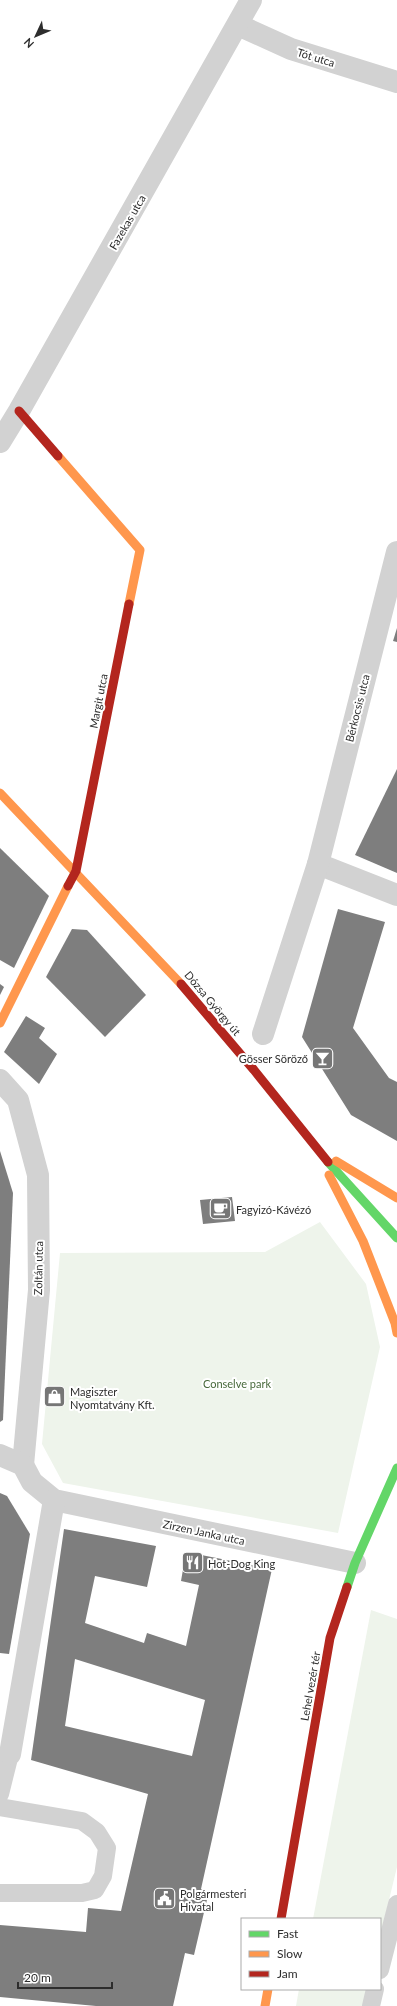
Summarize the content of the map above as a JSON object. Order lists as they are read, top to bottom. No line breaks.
{"streets":{"street":["Tót utca","Fazekas utca","Margit utca","Bérkocsis utca","Dózsa György út","Zoltán utca","Zirzen Janka utca","Lehel vezér tér"]},"crossings":[["Tót utca","Fazekas utca"],["Fazekas utca","Margit utca"],["Margit utca","Dózsa György út"],["Zoltán utca","Zirzen Janka utca"],["Zirzen Janka utca","Lehel vezér tér"]],"parks":["Conselve park"],"places":{"bar":["Gösser Söröző"],"cafe":["Fagyizó-Kávézó"],"shop":["Magiszter Nyomtatvány Kft."],"restaurant":["Hot-Dog King"],"public building":["Polgármesteri Hivatal"]},"legend":["Fast","Slow","Jam"],"scale_bar":"20 m","north":"bottom left"}
